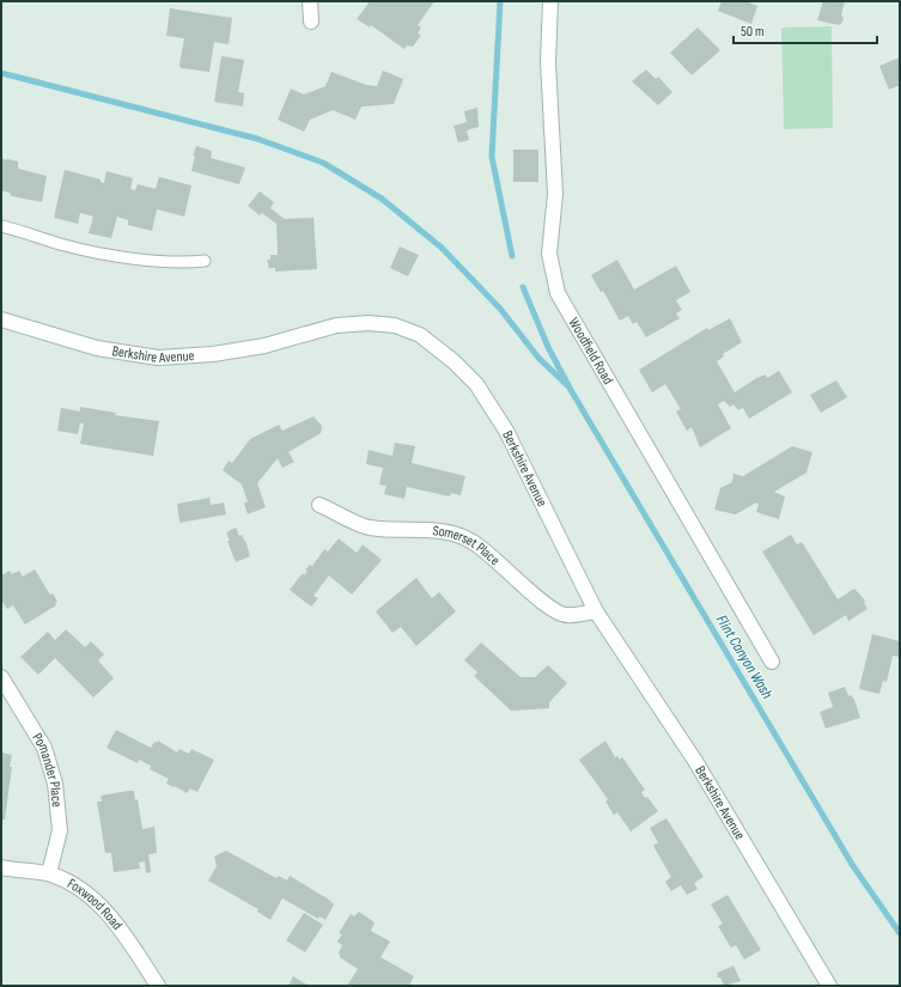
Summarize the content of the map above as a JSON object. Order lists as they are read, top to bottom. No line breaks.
{"streets":{"street":["Woodfield Road","Berkshire Avenue","Somerset Place","Pomander Place","Foxwood Road"]},"crossings":[["Berkshire Avenue","Somerset Place"],["Pomander Place","Foxwood Road"]],"water":["Flint Canyon Wash"],"scale_bar":"50 m"}
